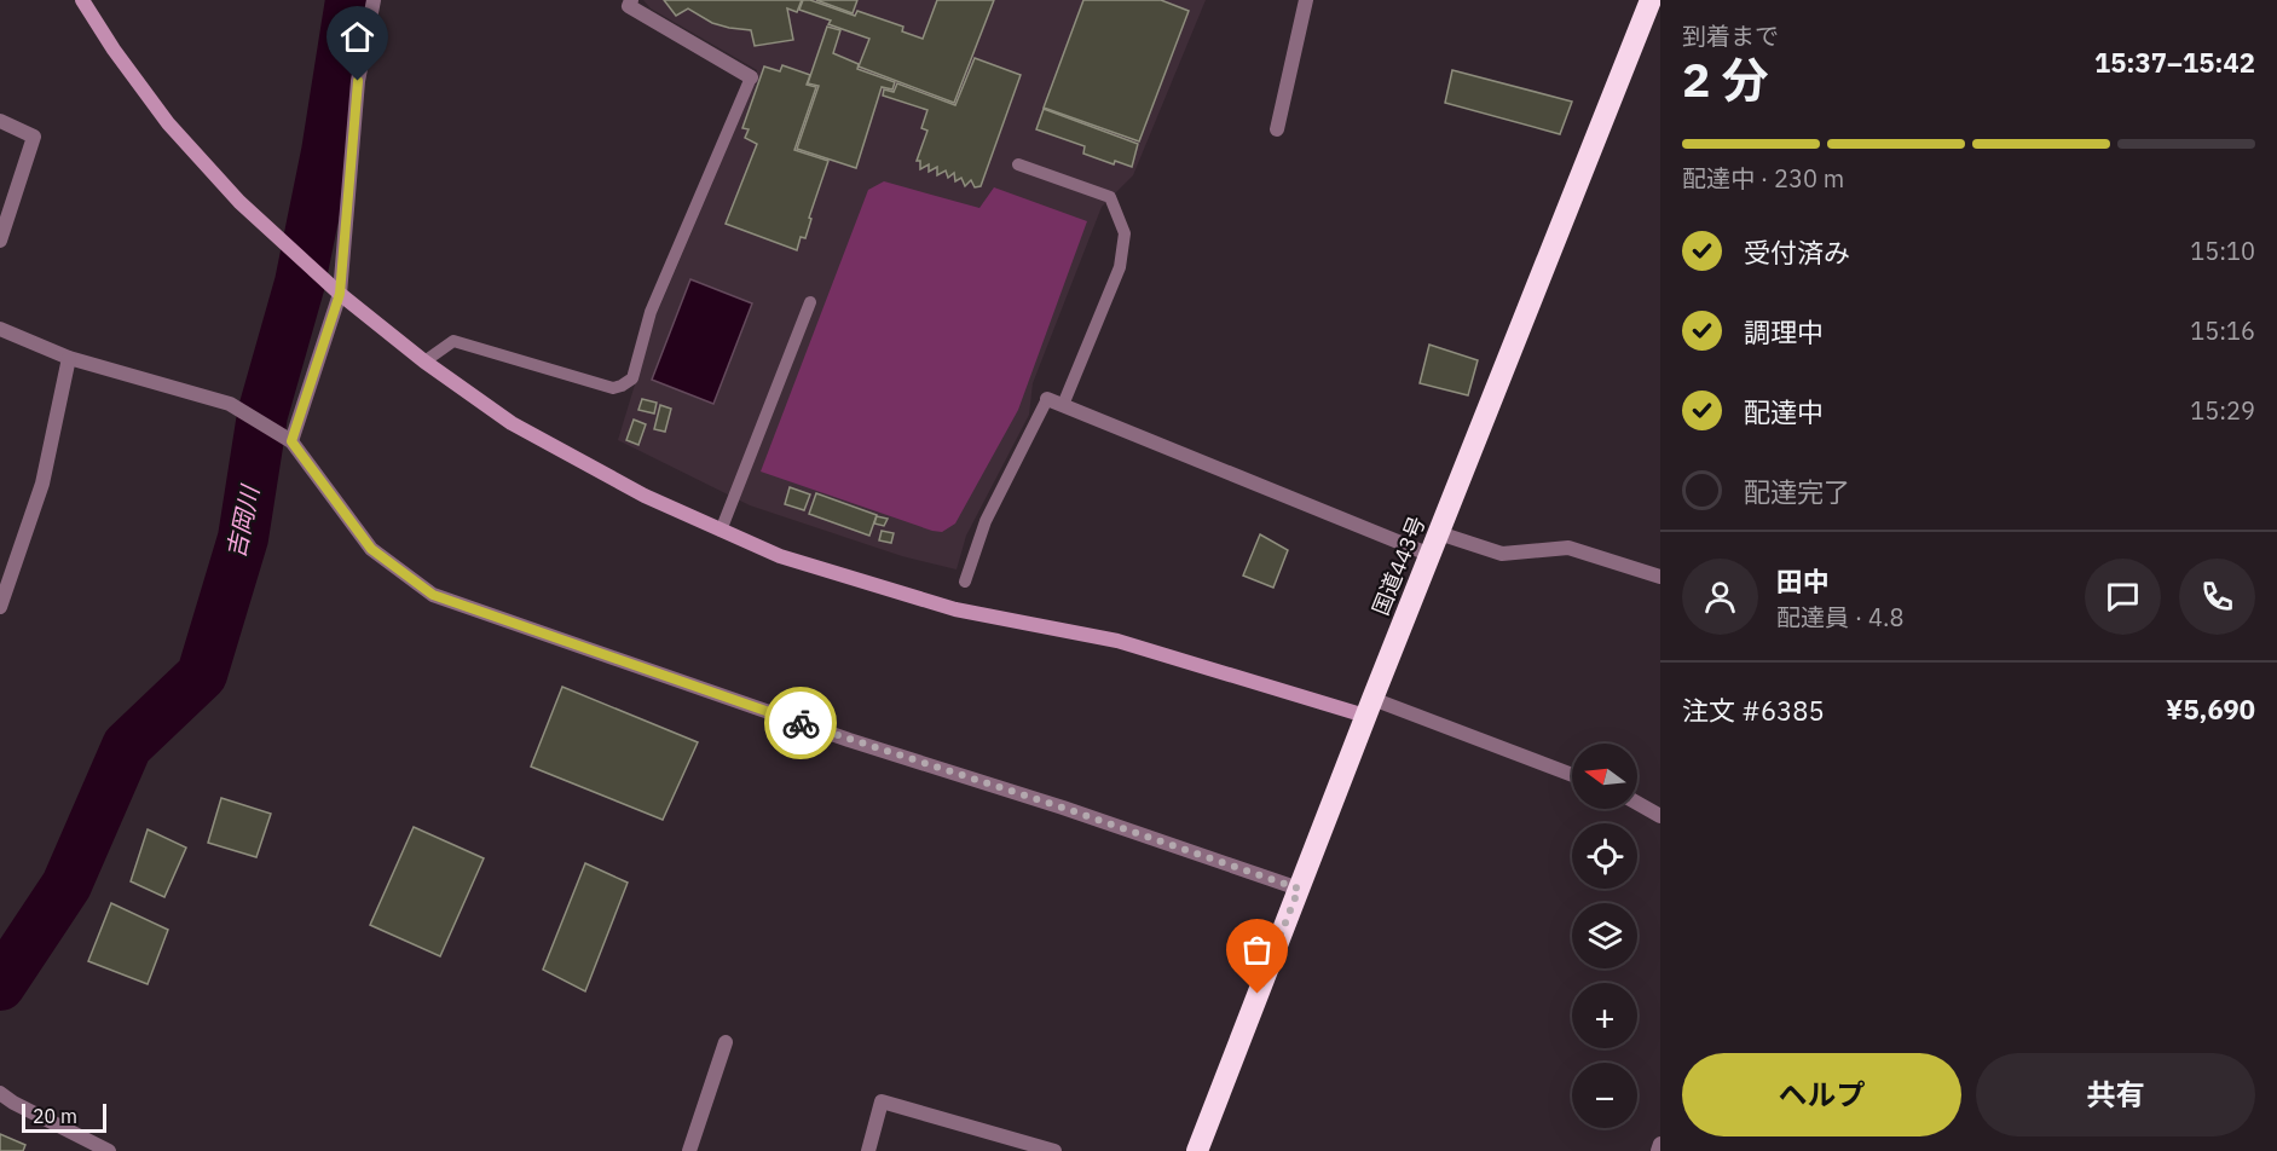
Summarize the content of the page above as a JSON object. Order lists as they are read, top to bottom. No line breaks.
{"streets":{"highway":["国道443号"]},"water":["吉岡川"],"scale_bar":"20 m","north":"left","page":{"heading":["2 分","到着まで","15:37–15:42"],"panel":["田中","配達員 · 4.8","注文 #6385","¥5,690"],"bar":"配達中 · 230 m","list":[["受付済み","15:10"],["調理中","15:16"],["配達中","15:29"],"配達完了"],"map_buttons":["+","−"],"buttons":["ヘルプ","共有"],"scale":"20 m"}}
